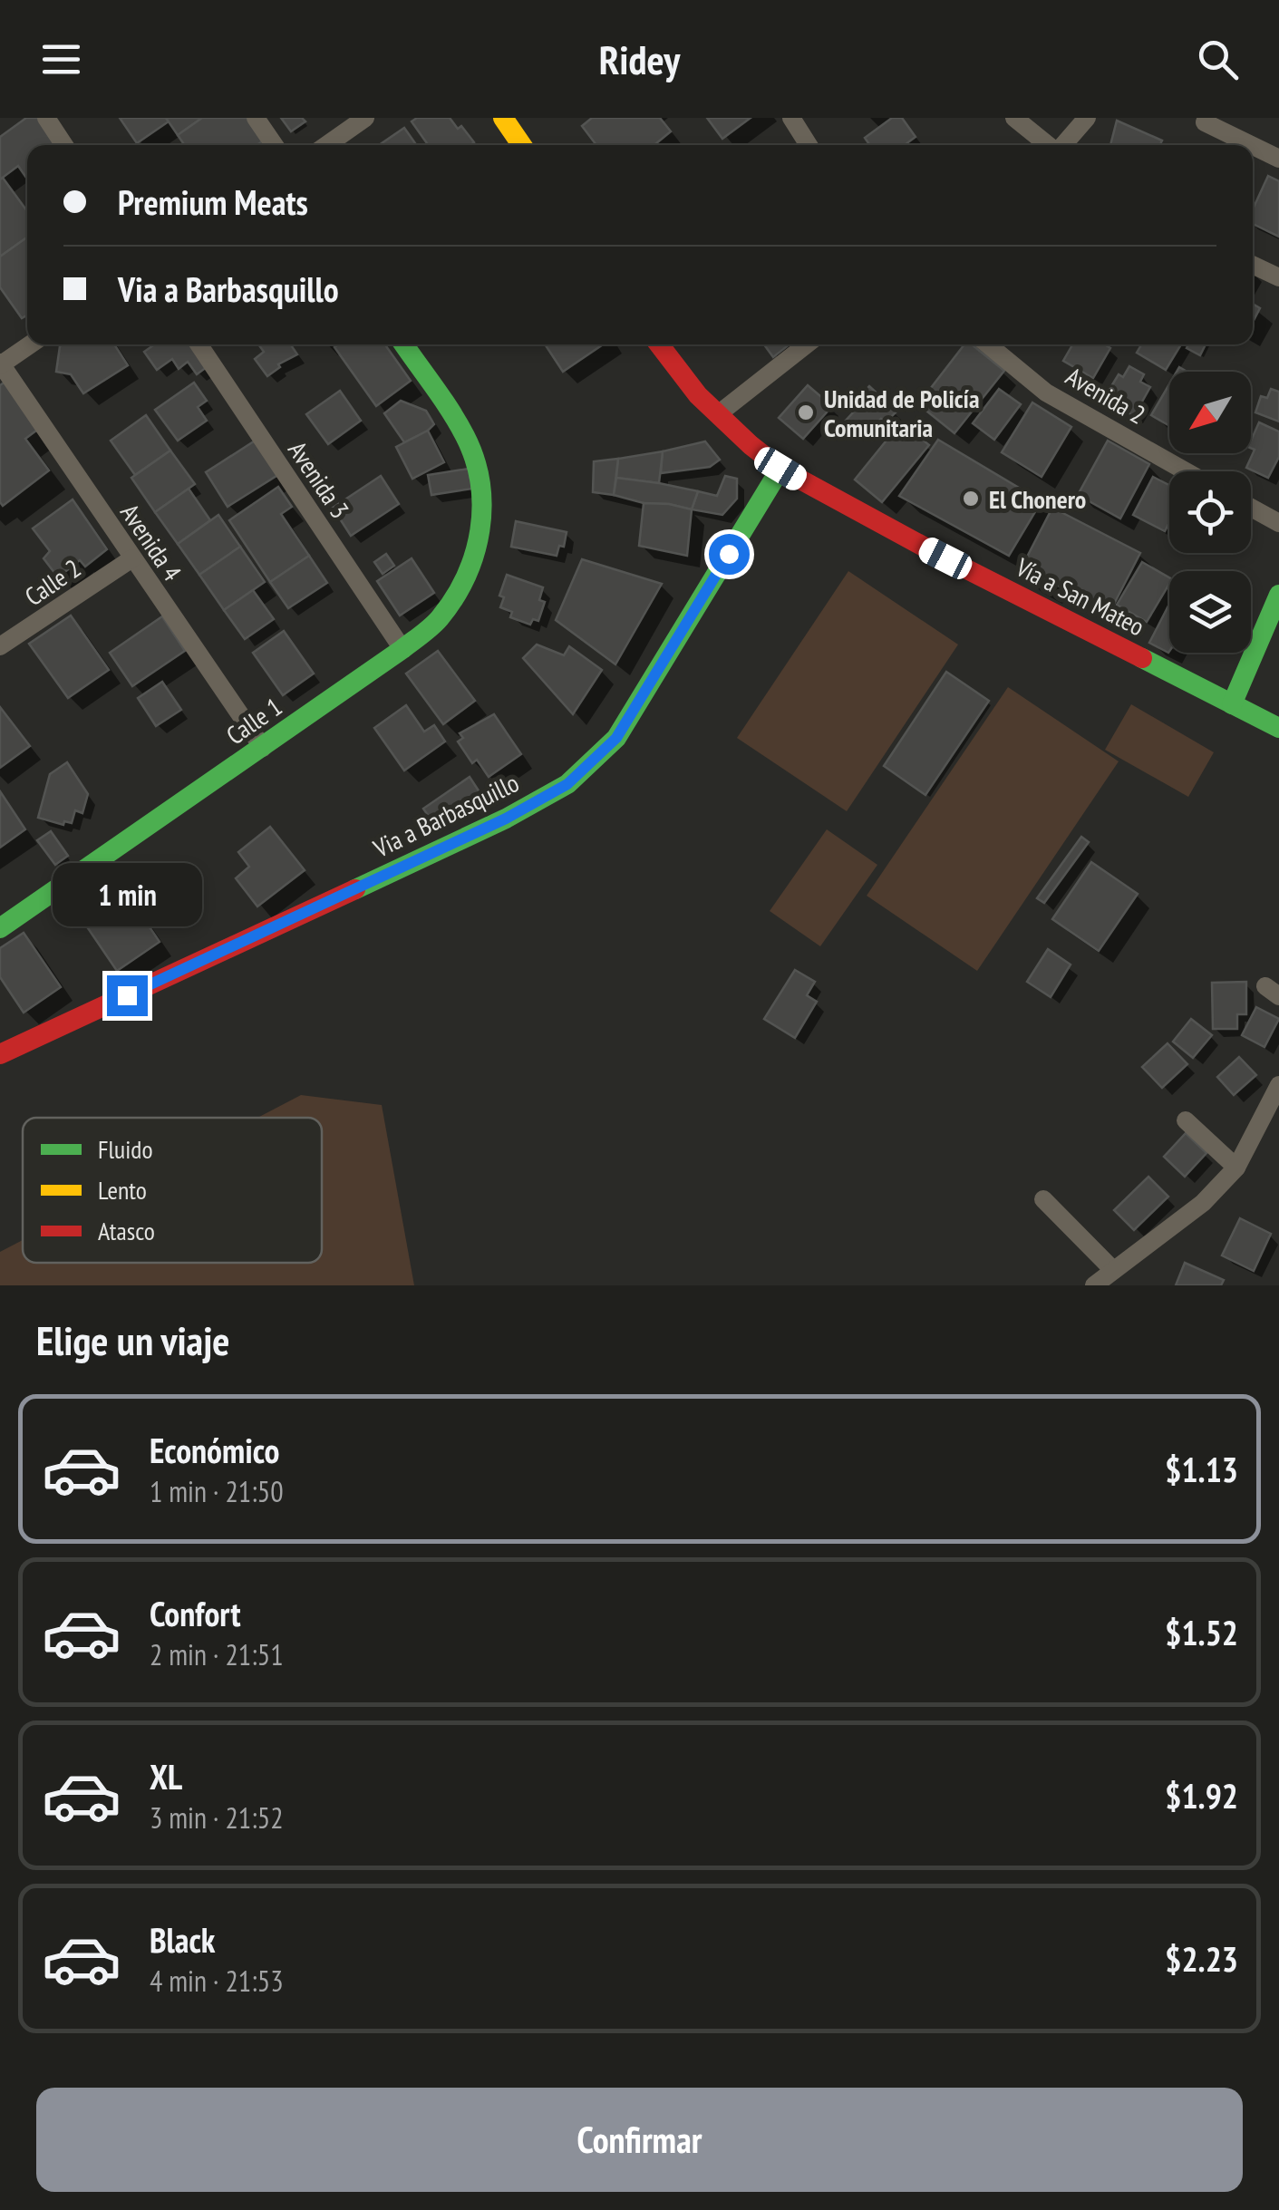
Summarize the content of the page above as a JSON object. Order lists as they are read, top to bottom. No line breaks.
{"streets":{"main road":["Vía a San Mateo","Calle 1","Via a Barbasquillo"],"street":["Avenida 2","Avenida 3","Avenida 4","Calle 2"]},"crossings":[["Avenida 3","Calle 1"],["Avenida 4","Calle 2"],["Avenida 4","Calle 1"],["Vía a San Mateo","Via a Barbasquillo"]],"places":["Unidad de Policía Comunitaria","El Chonero"],"legend":["Fluido","Lento","Atasco"],"north":"bottom left","page":{"header":"Ridey","banner":["Premium Meats","Via a Barbasquillo"],"bubble":"1 min","heading":"Elige un viaje","list":[{"name":"Económico","note":"1 min · 21:50","value":"$1.13"},{"name":"Confort","note":"2 min · 21:51","value":"$1.52"},{"name":"XL","note":"3 min · 21:52","value":"$1.92"},{"name":"Black","note":"4 min · 21:53","value":"$2.23"}],"buttons":"Confirmar"}}
